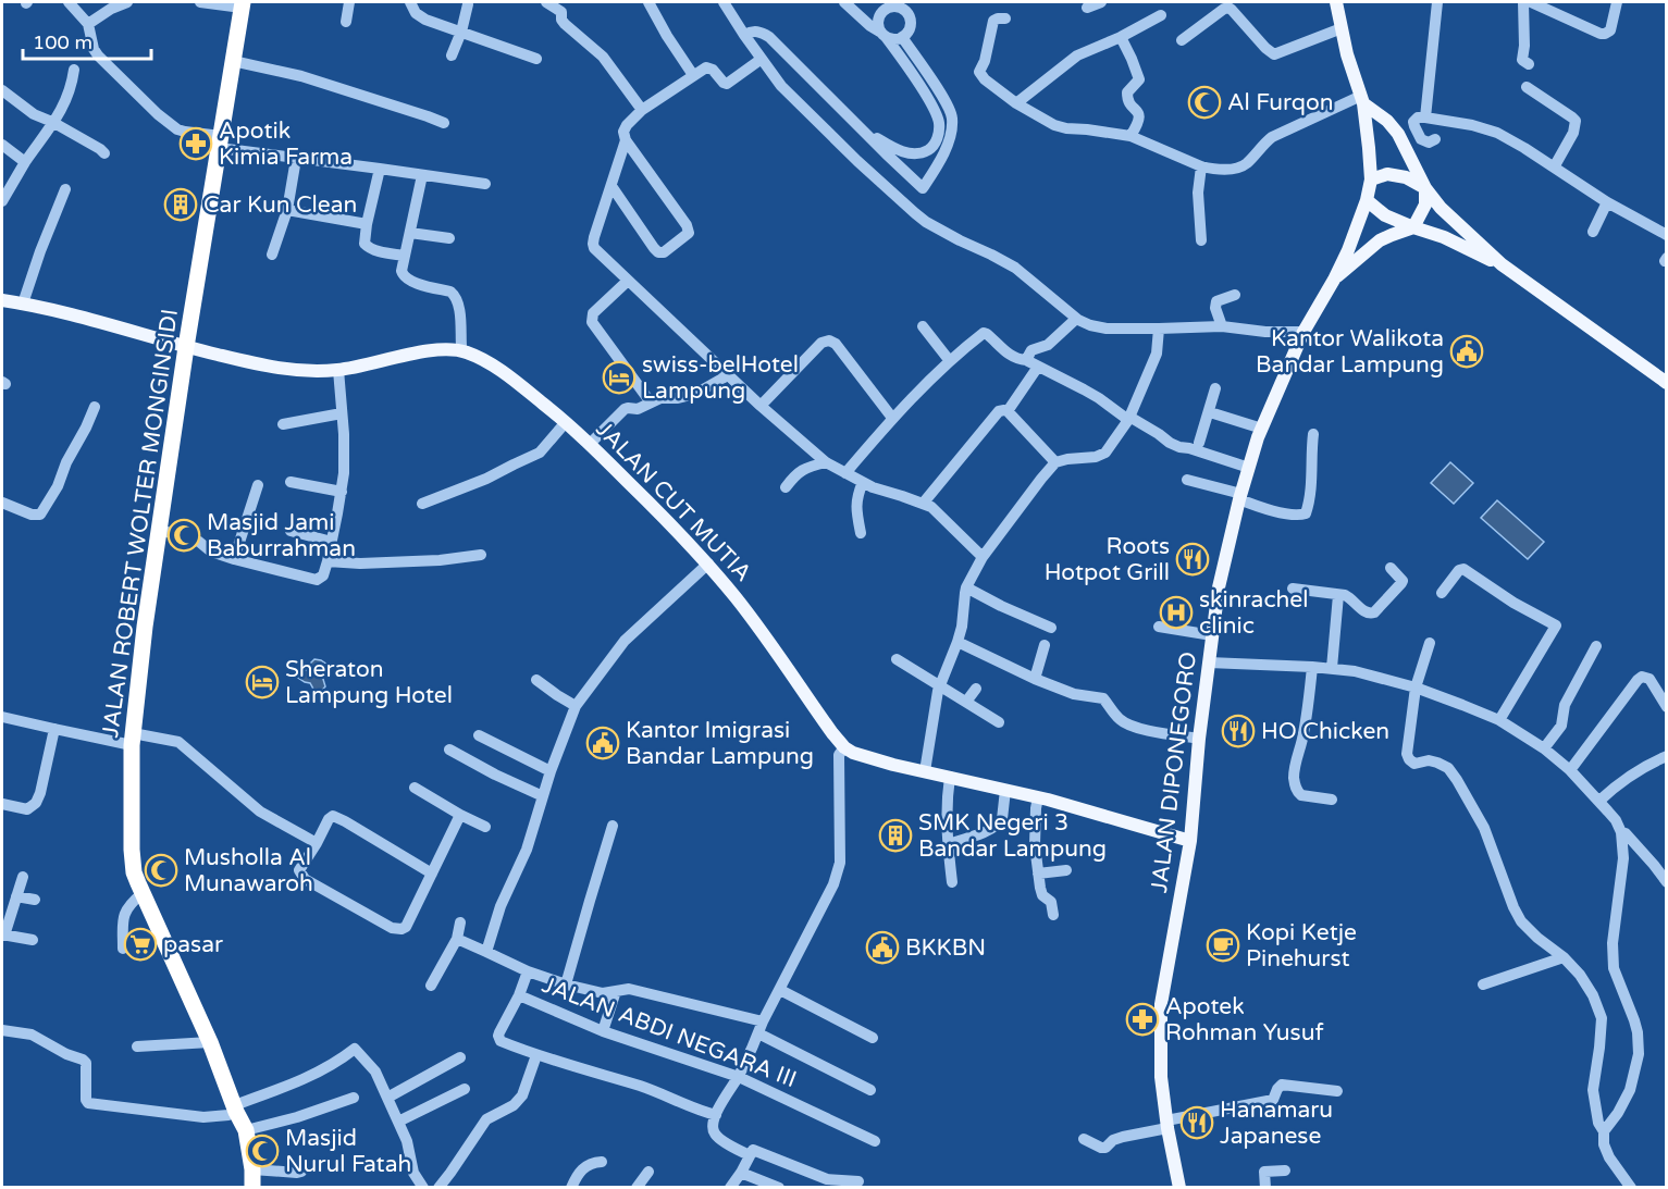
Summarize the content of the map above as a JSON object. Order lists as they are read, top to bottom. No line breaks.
{"streets":{"highway":["JALAN ROBERT WOLTER MONGINSIDI"],"main road":["JALAN CUT MUTIA","JALAN DIPONEGORO"],"street":["JALAN ABDI NEGARA III"]},"crossings":[["JALAN CUT MUTIA","JALAN ROBERT WOLTER MONGINSIDI"]],"places":{"mosque":["Al Furqon","Masjid Jami Baburrahman","Musholla Al Munawaroh","Masjid Nurul Fatah"],"pharmacy":["Apotik Kimia Farma","Apotek Rohman Yusuf"],"building":["Car Kun Clean","SMK Negeri 3 Bandar Lampung"],"public building":["Kantor Walikota Bandar Lampung","Kantor Imigrasi Bandar Lampung","BKKBN"],"hotel":["swiss-belHotel Lampung","Sheraton Lampung Hotel"],"restaurant":["Roots Hotpot Grill","HO Chicken","Hanamaru Japanese"],"hospital":["skinrachel clinic"],"supermarket":["pasar"],"cafe":["Kopi Ketje Pinehurst"]},"scale_bar":"100 m"}
